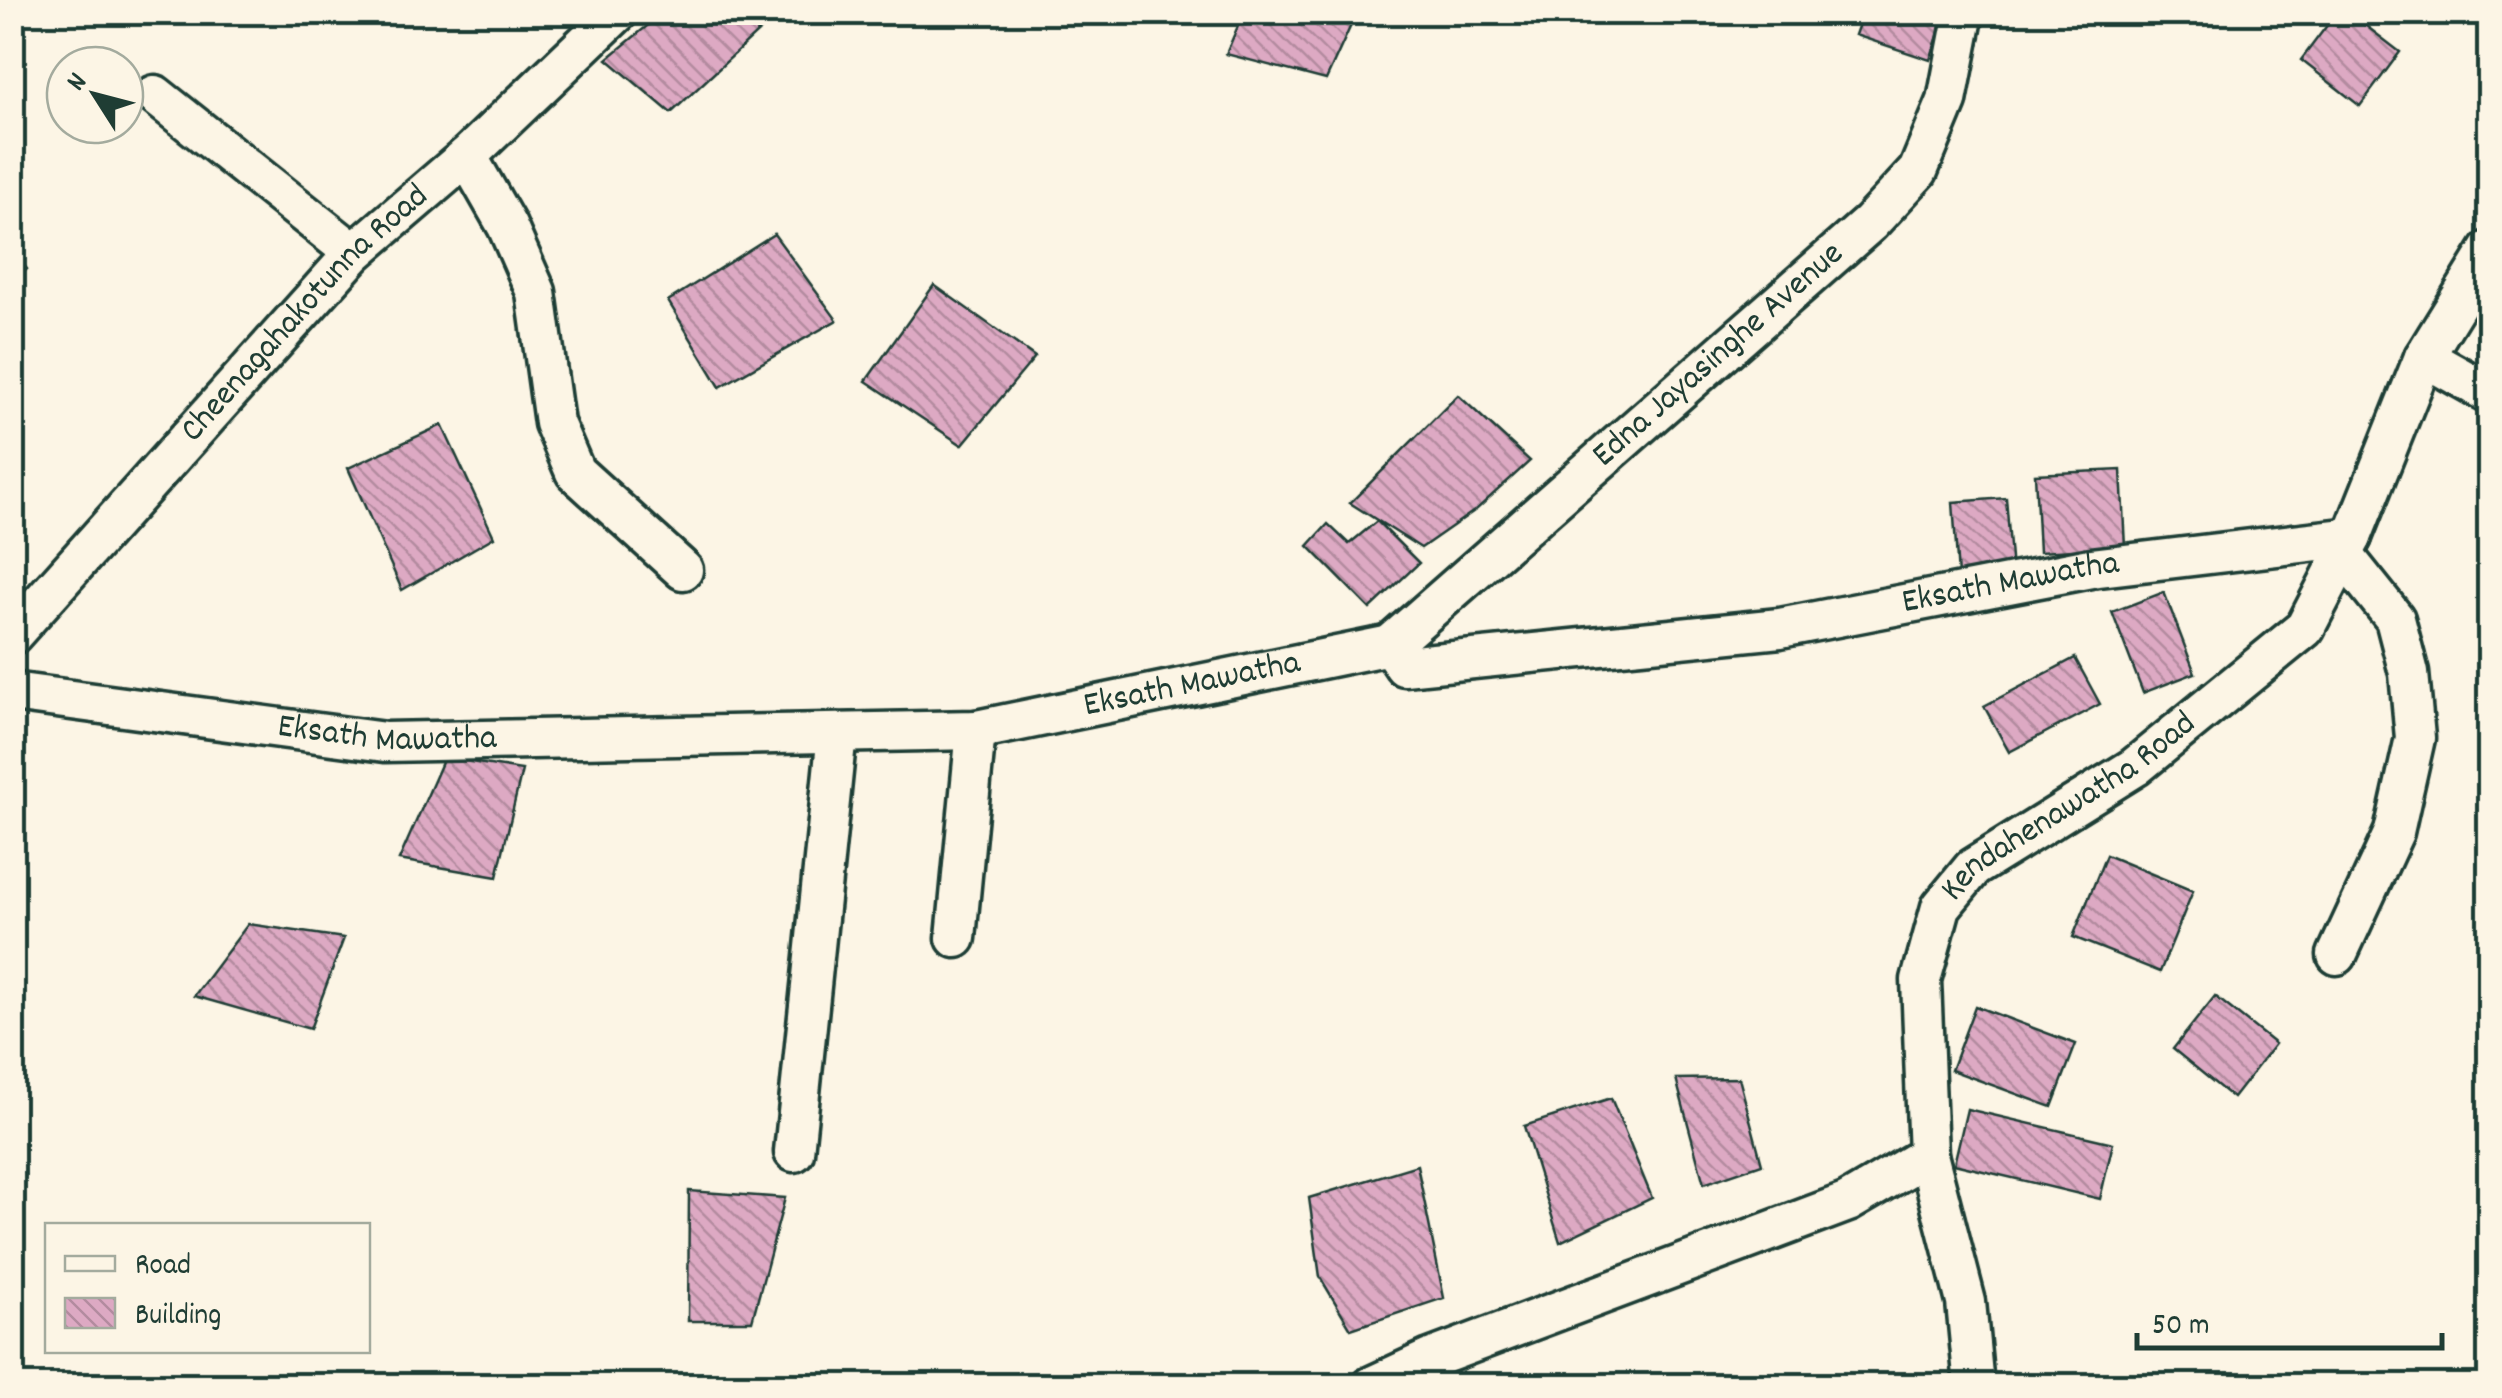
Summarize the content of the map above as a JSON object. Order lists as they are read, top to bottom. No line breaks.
{"streets":{"street":["Cheenagahakotunna Road","Edna Jayasinghe Avenue","Eksath Mawatha","Kendahenawatha Road"]},"crossings":[["Edna Jayasinghe Avenue","Eksath Mawatha"],["Eksath Mawatha","Kendahenawatha Road"]],"legend":["Road","Building"],"scale_bar":"50 m","north":"top left"}
